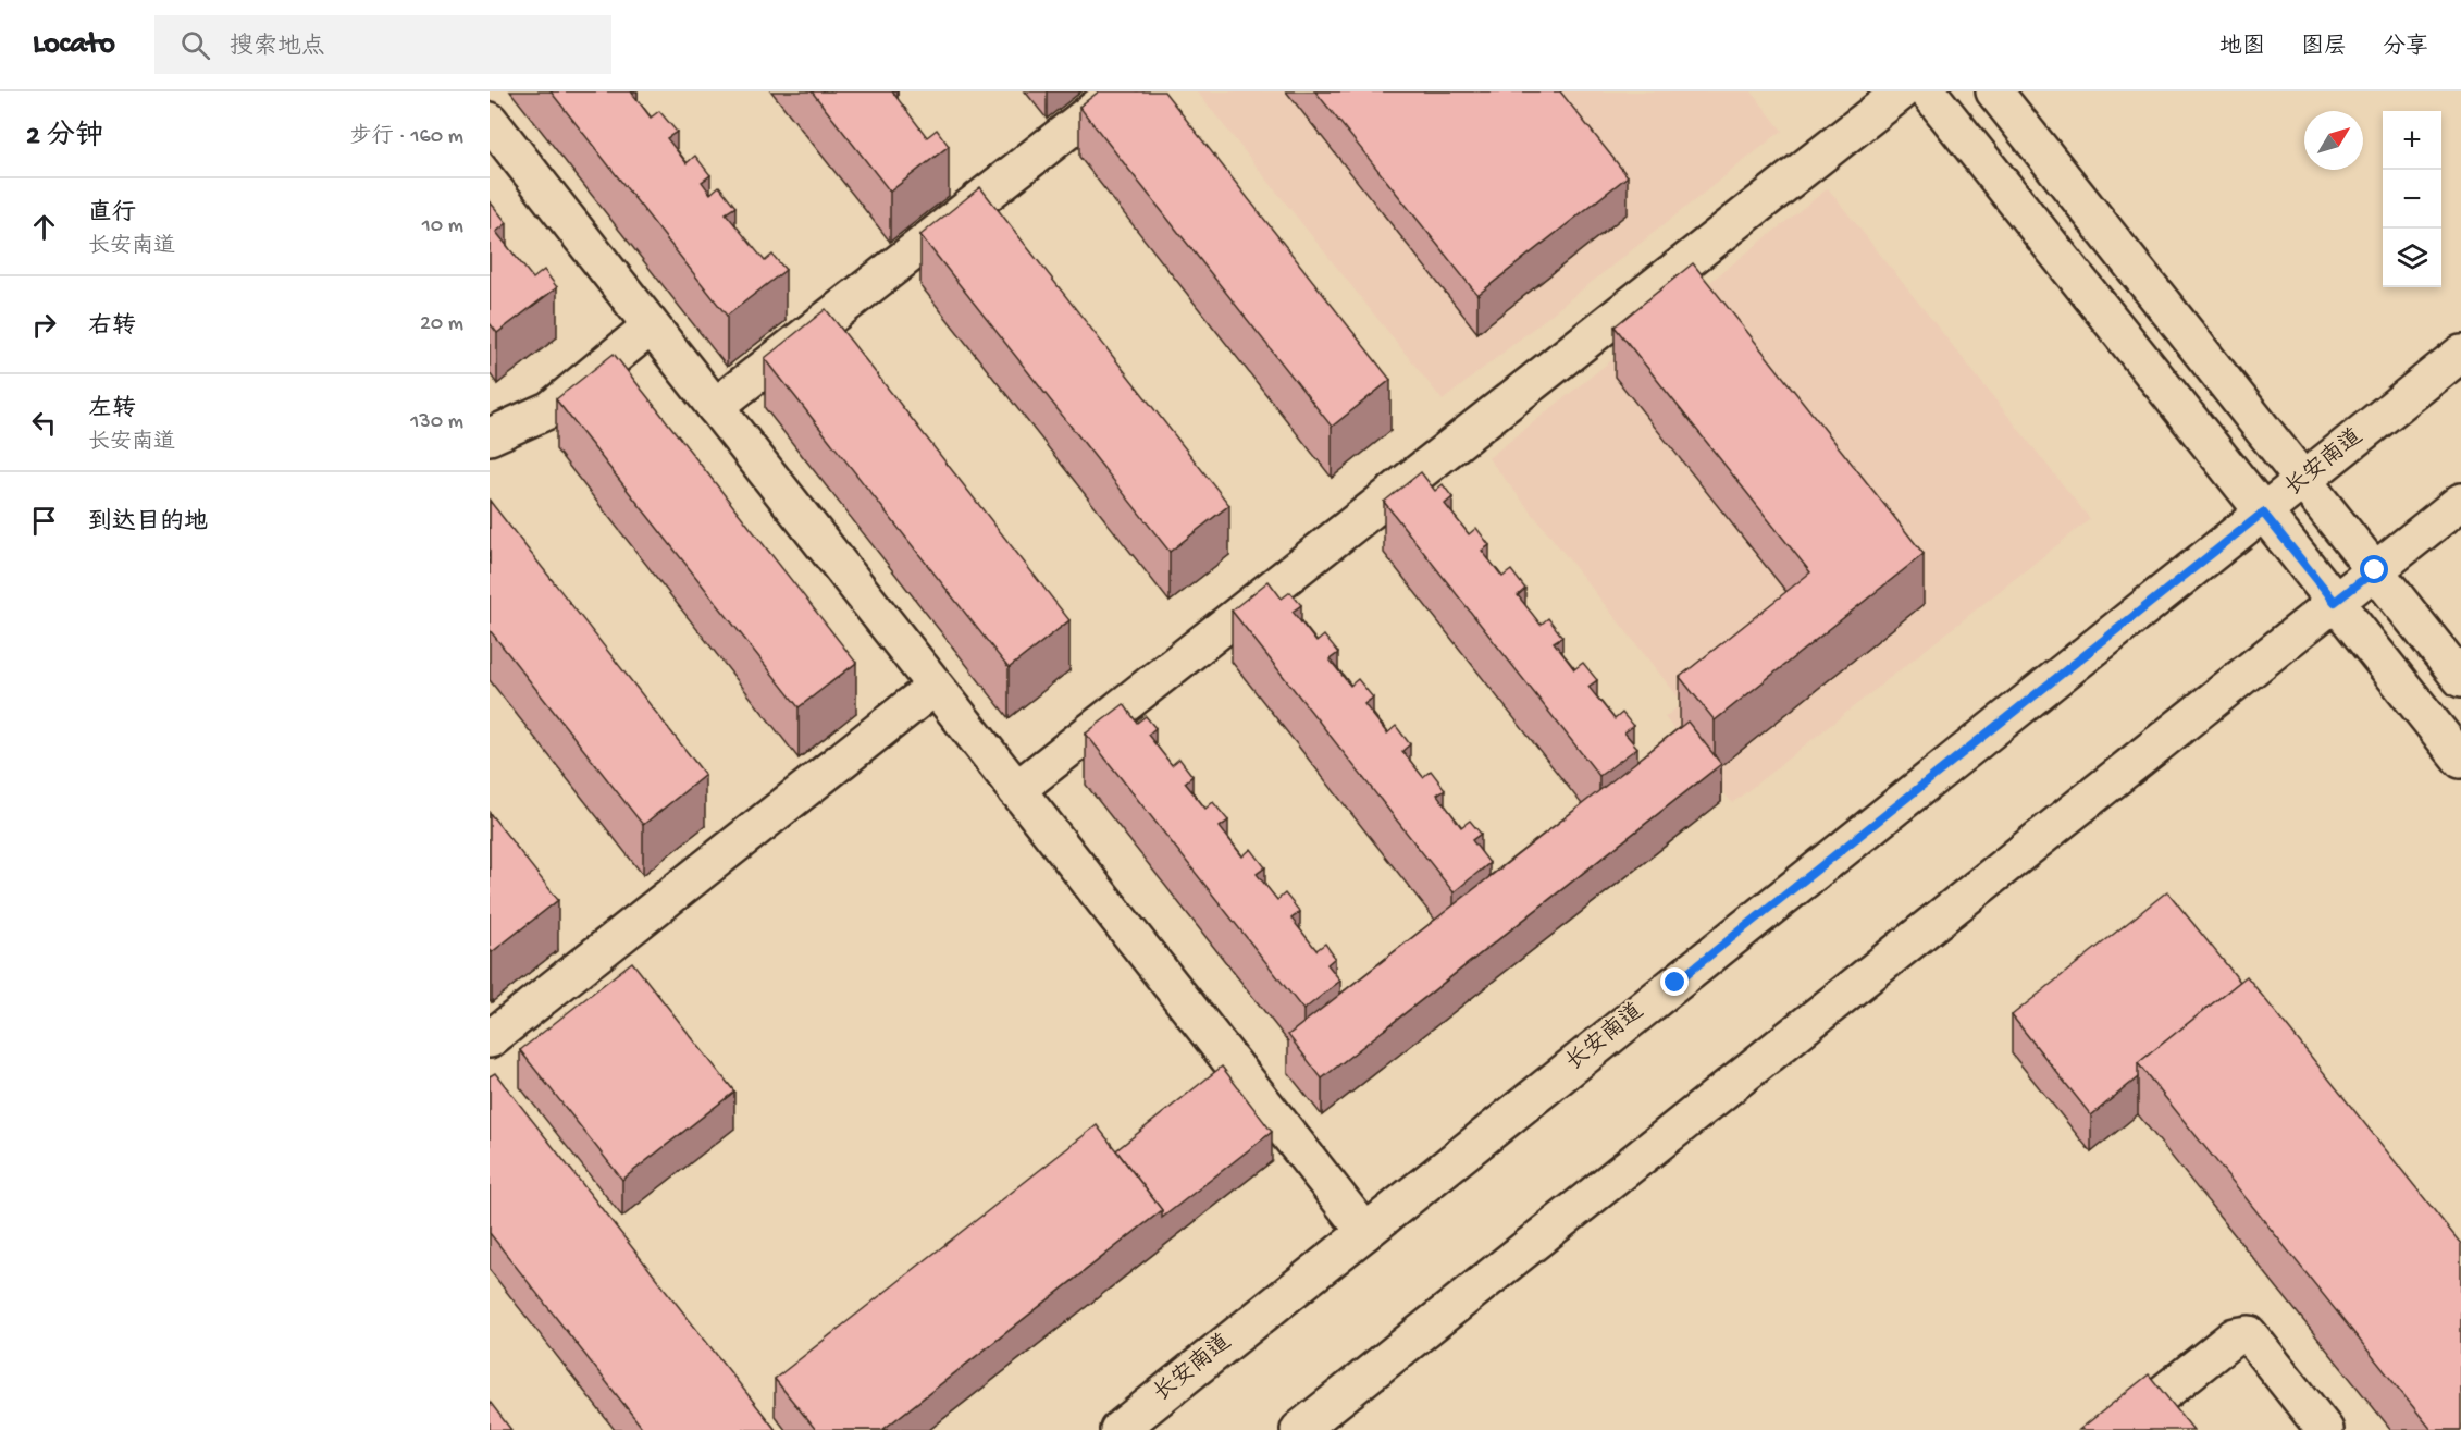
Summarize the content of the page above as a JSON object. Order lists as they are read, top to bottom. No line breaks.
{"streets":{"main road":["长安南道"]},"north":"top right","page":{"header":"Locato","search":"搜索地点","nav":["地图","图层","分享"],"heading":["2 分钟","步行 · 160 m"],"map_buttons":["+","−"],"list":[["直行","长安南道","10 m"],["右转","20 m"],["左转","长安南道","130 m"],"到达目的地"]}}
